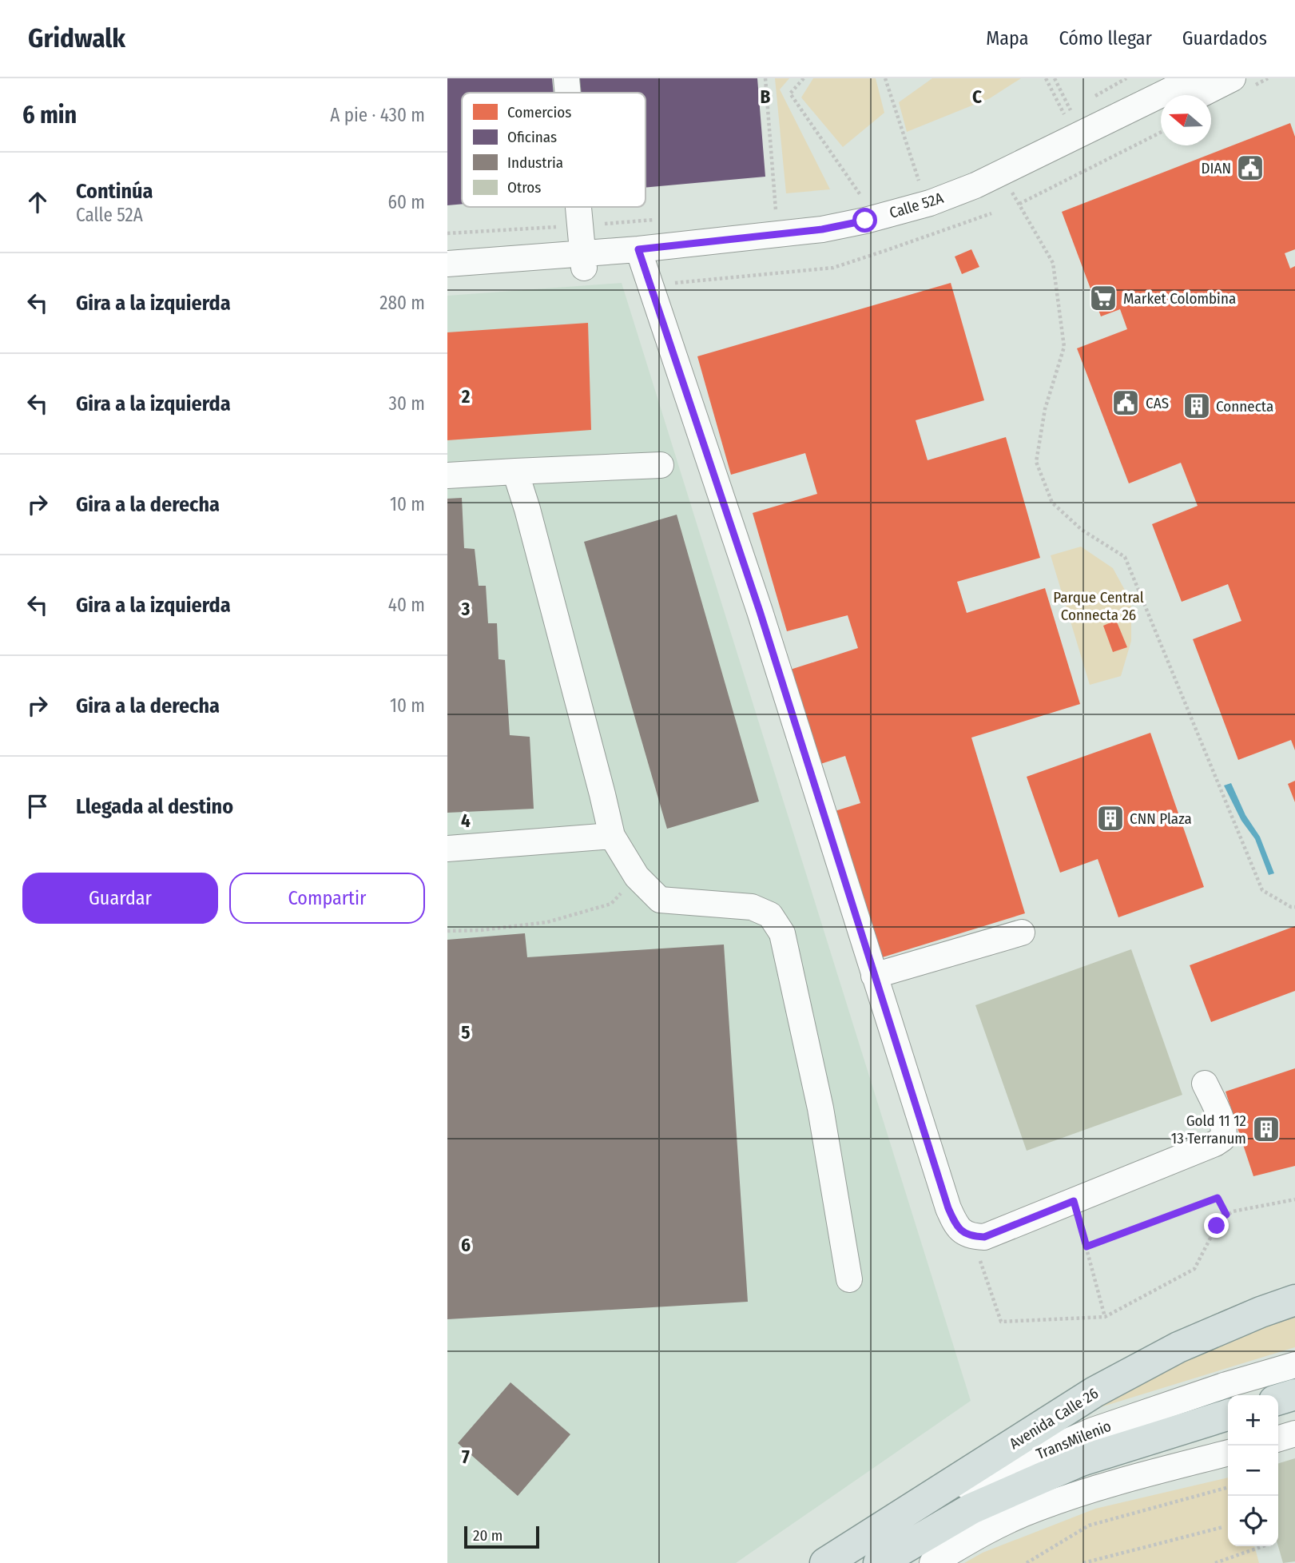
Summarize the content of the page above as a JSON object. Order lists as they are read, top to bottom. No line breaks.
{"streets":{"main road":["Avenida Calle 26"],"street":["Calle 52A","TransMilenio"]},"crossings":[["Avenida Calle 26","TransMilenio"]],"parks":["Parque Central Connecta 26"],"places":{"public building":["DIAN","CAS"],"supermarket":["Market Colombina"],"building":["Connecta","CNN Plaza","Gold 11 12 13 Terranum"]},"legend":["Comercios","Oficinas","Industria","Otros"],"scale_bar":"20 m","north":"left","page":{"header":"Gridwalk","nav":["Mapa","Cómo llegar","Guardados"],"heading":["6 min","A pie · 430 m"],"list":[["Continúa","Calle 52A","60 m"],["Gira a la izquierda","280 m"],["Gira a la izquierda","30 m"],["Gira a la derecha","10 m"],["Gira a la izquierda","40 m"],["Gira a la derecha","10 m"],"Llegada al destino"],"buttons":["Guardar","Compartir"],"map_buttons":["+","−"],"scale":"20 m"},"grid":{"columns":["B","C"],"rows":["2","3","4","5","6","7"]}}
